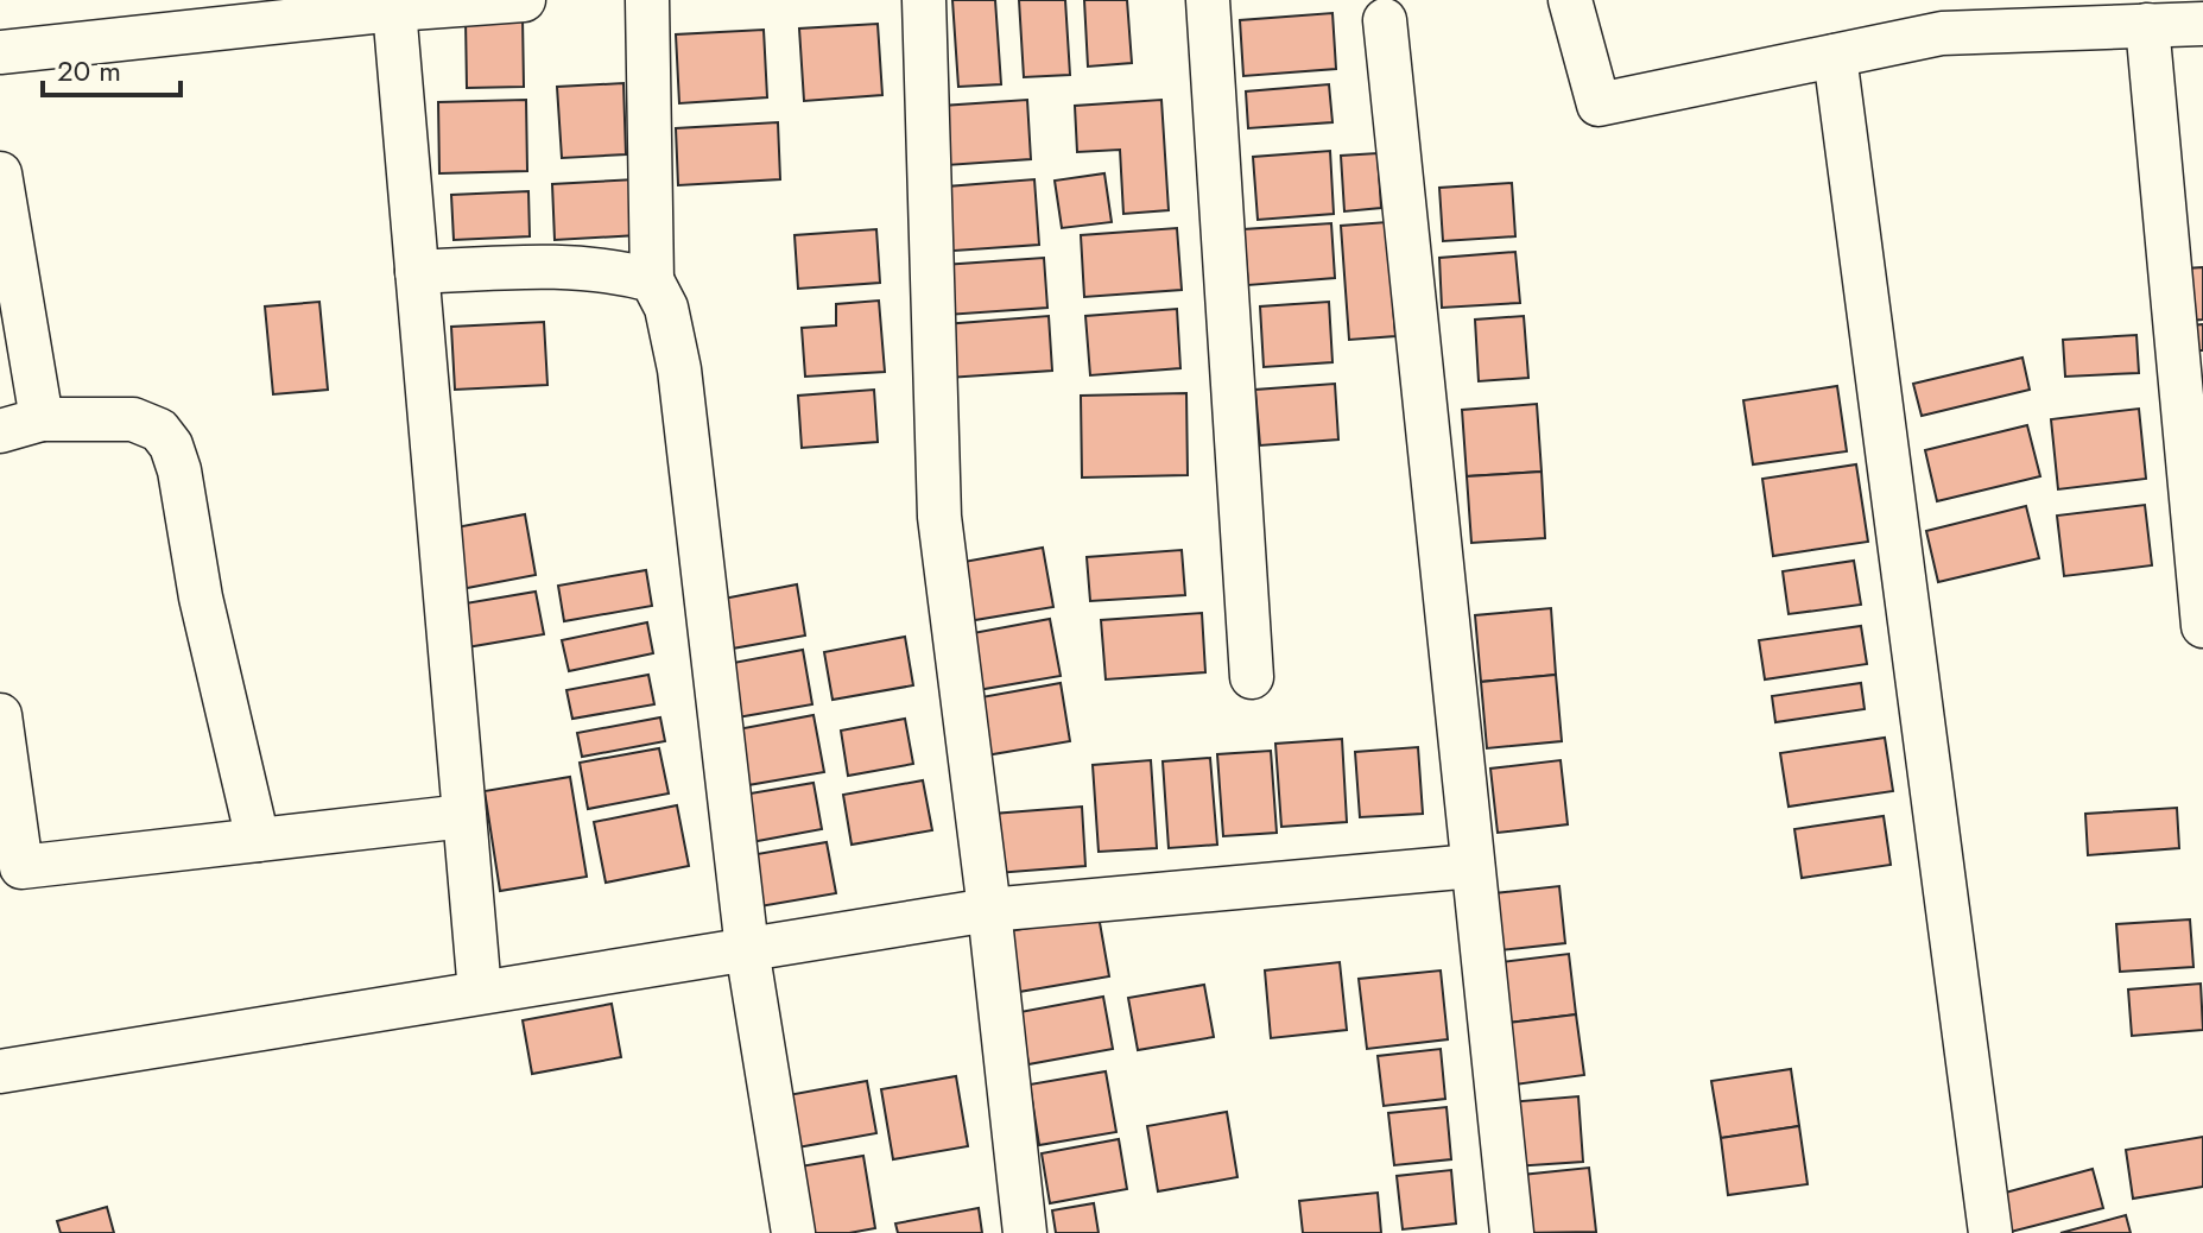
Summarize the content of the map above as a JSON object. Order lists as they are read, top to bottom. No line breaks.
{"scale_bar":"20 m"}
